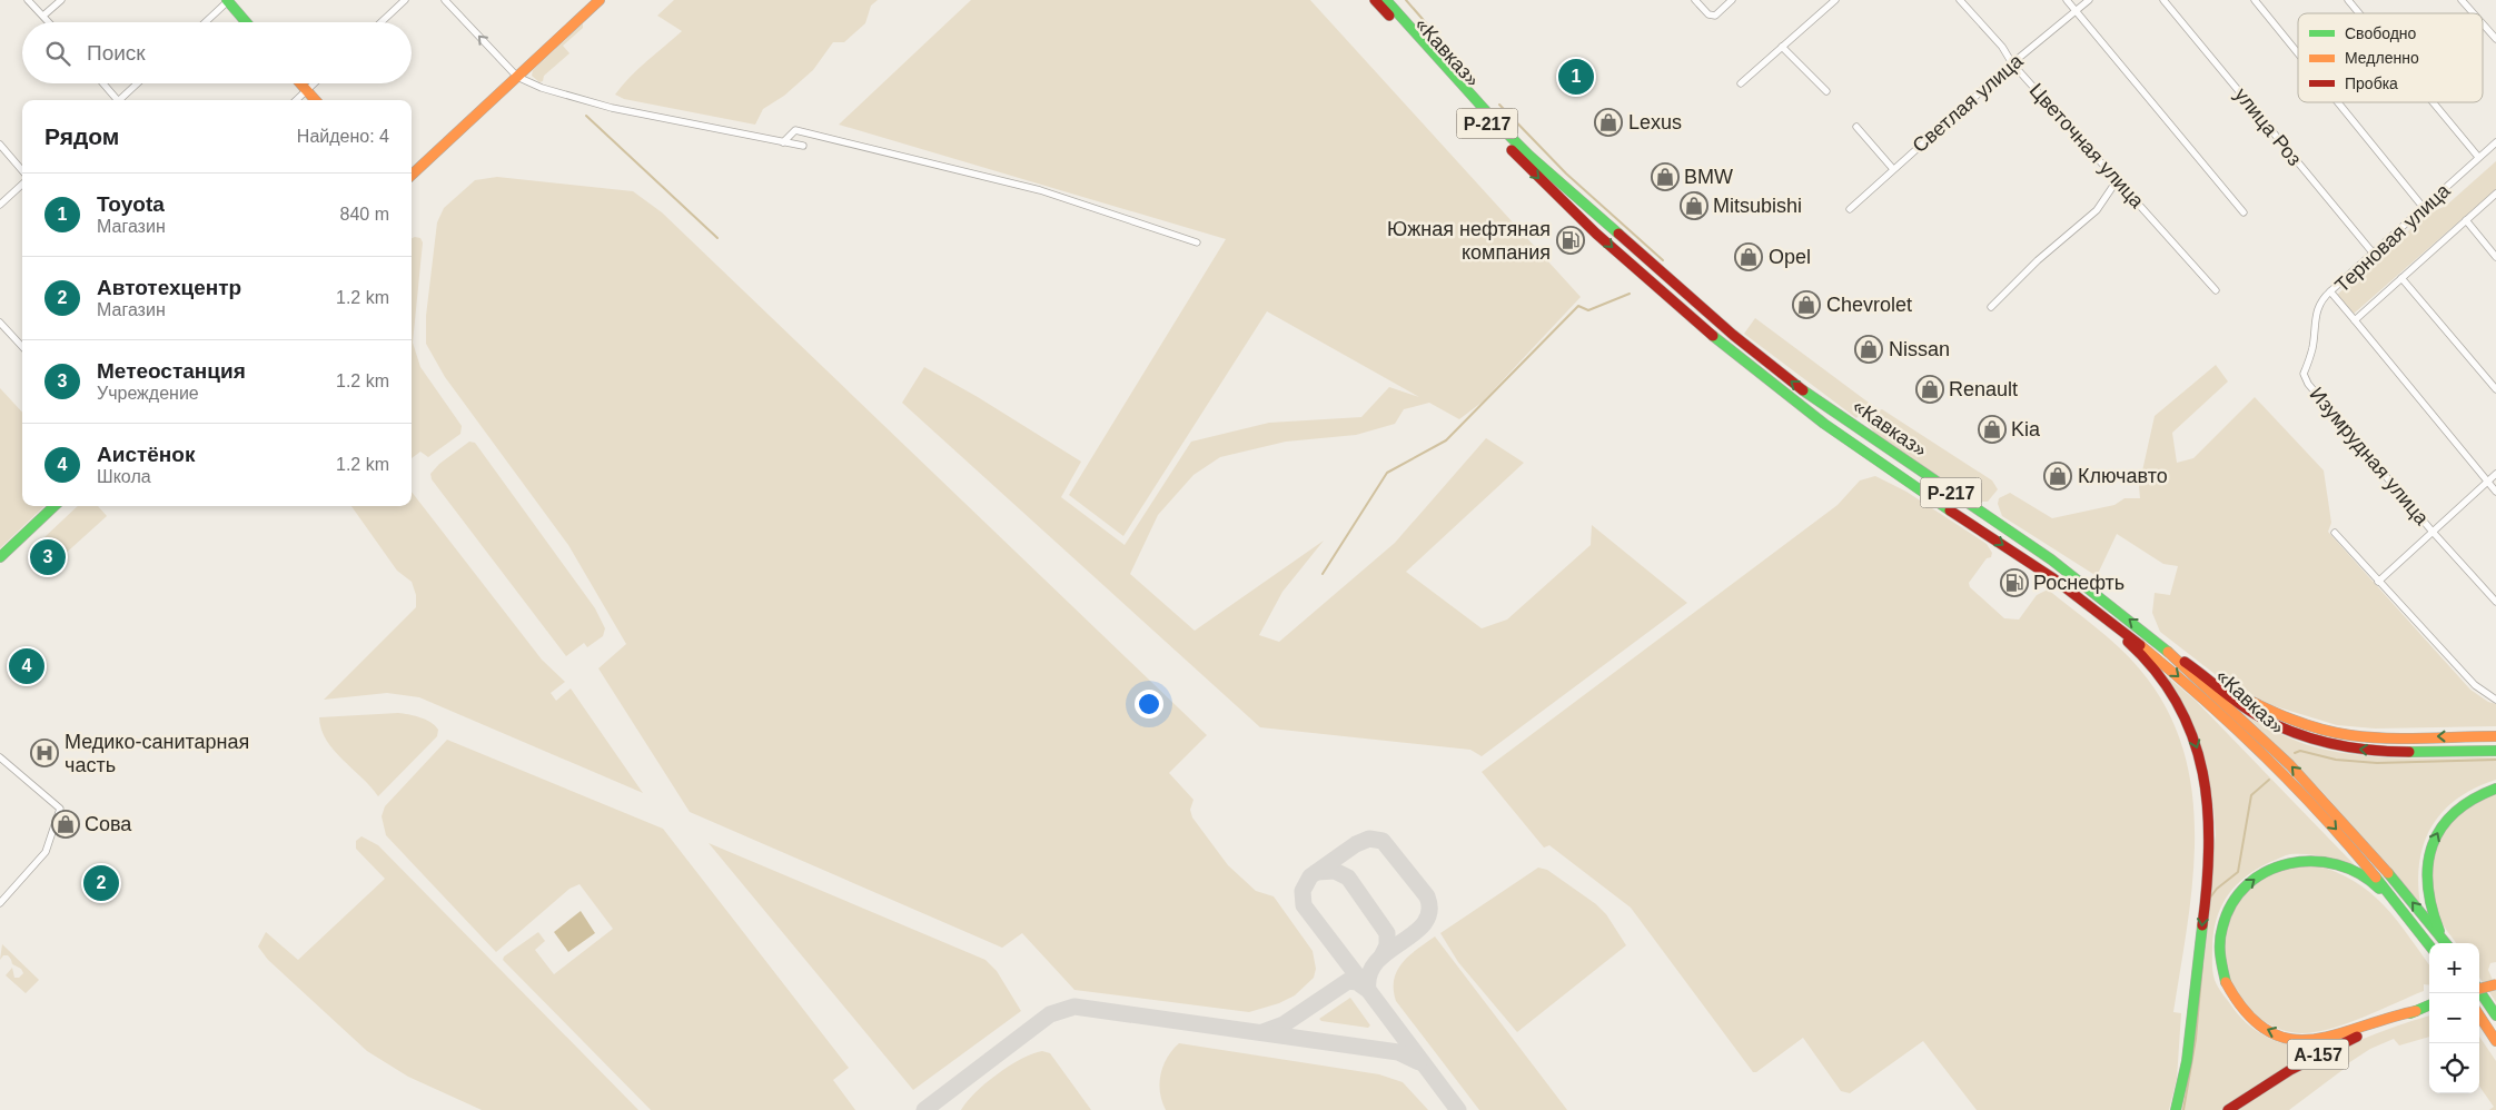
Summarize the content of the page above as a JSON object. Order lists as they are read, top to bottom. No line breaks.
{"streets":{"main road":["«Кавказ»","Р-217","А-157"],"street":["Светлая улица","улица Роз","Цветочная улица","Терновая улица","Изумрудная улица"]},"crossings":[["«Кавказ»","Р-217"],["Светлая улица","Цветочная улица"],["улица Роз","Терновая улица"],["Терновая улица","Изумрудная улица"]],"places":{"shop":["Lexus","BMW","Mitsubishi","Opel","Chevrolet","Nissan","Renault","Kia","Ключавто","Сова"],"fuel station":["Южная нефтяная компания","Роснефть"],"hospital":["Медико-санитарная часть"]},"legend":["Свободно","Медленно","Пробка"],"page":{"search":"Поиск","pins":["1","3","4","2"],"heading":["Рядом","Найдено: 4"],"list":[{"mark":"1","name":"Toyota","note":"Магазин","value":"840 m"},{"mark":"2","name":"Автотехцентр","note":"Магазин","value":"1.2 km"},{"mark":"3","name":"Метеостанция","note":"Учреждение","value":"1.2 km"},{"mark":"4","name":"Аистёнок","note":"Школа","value":"1.2 km"}],"map_buttons":["+","−"]}}
